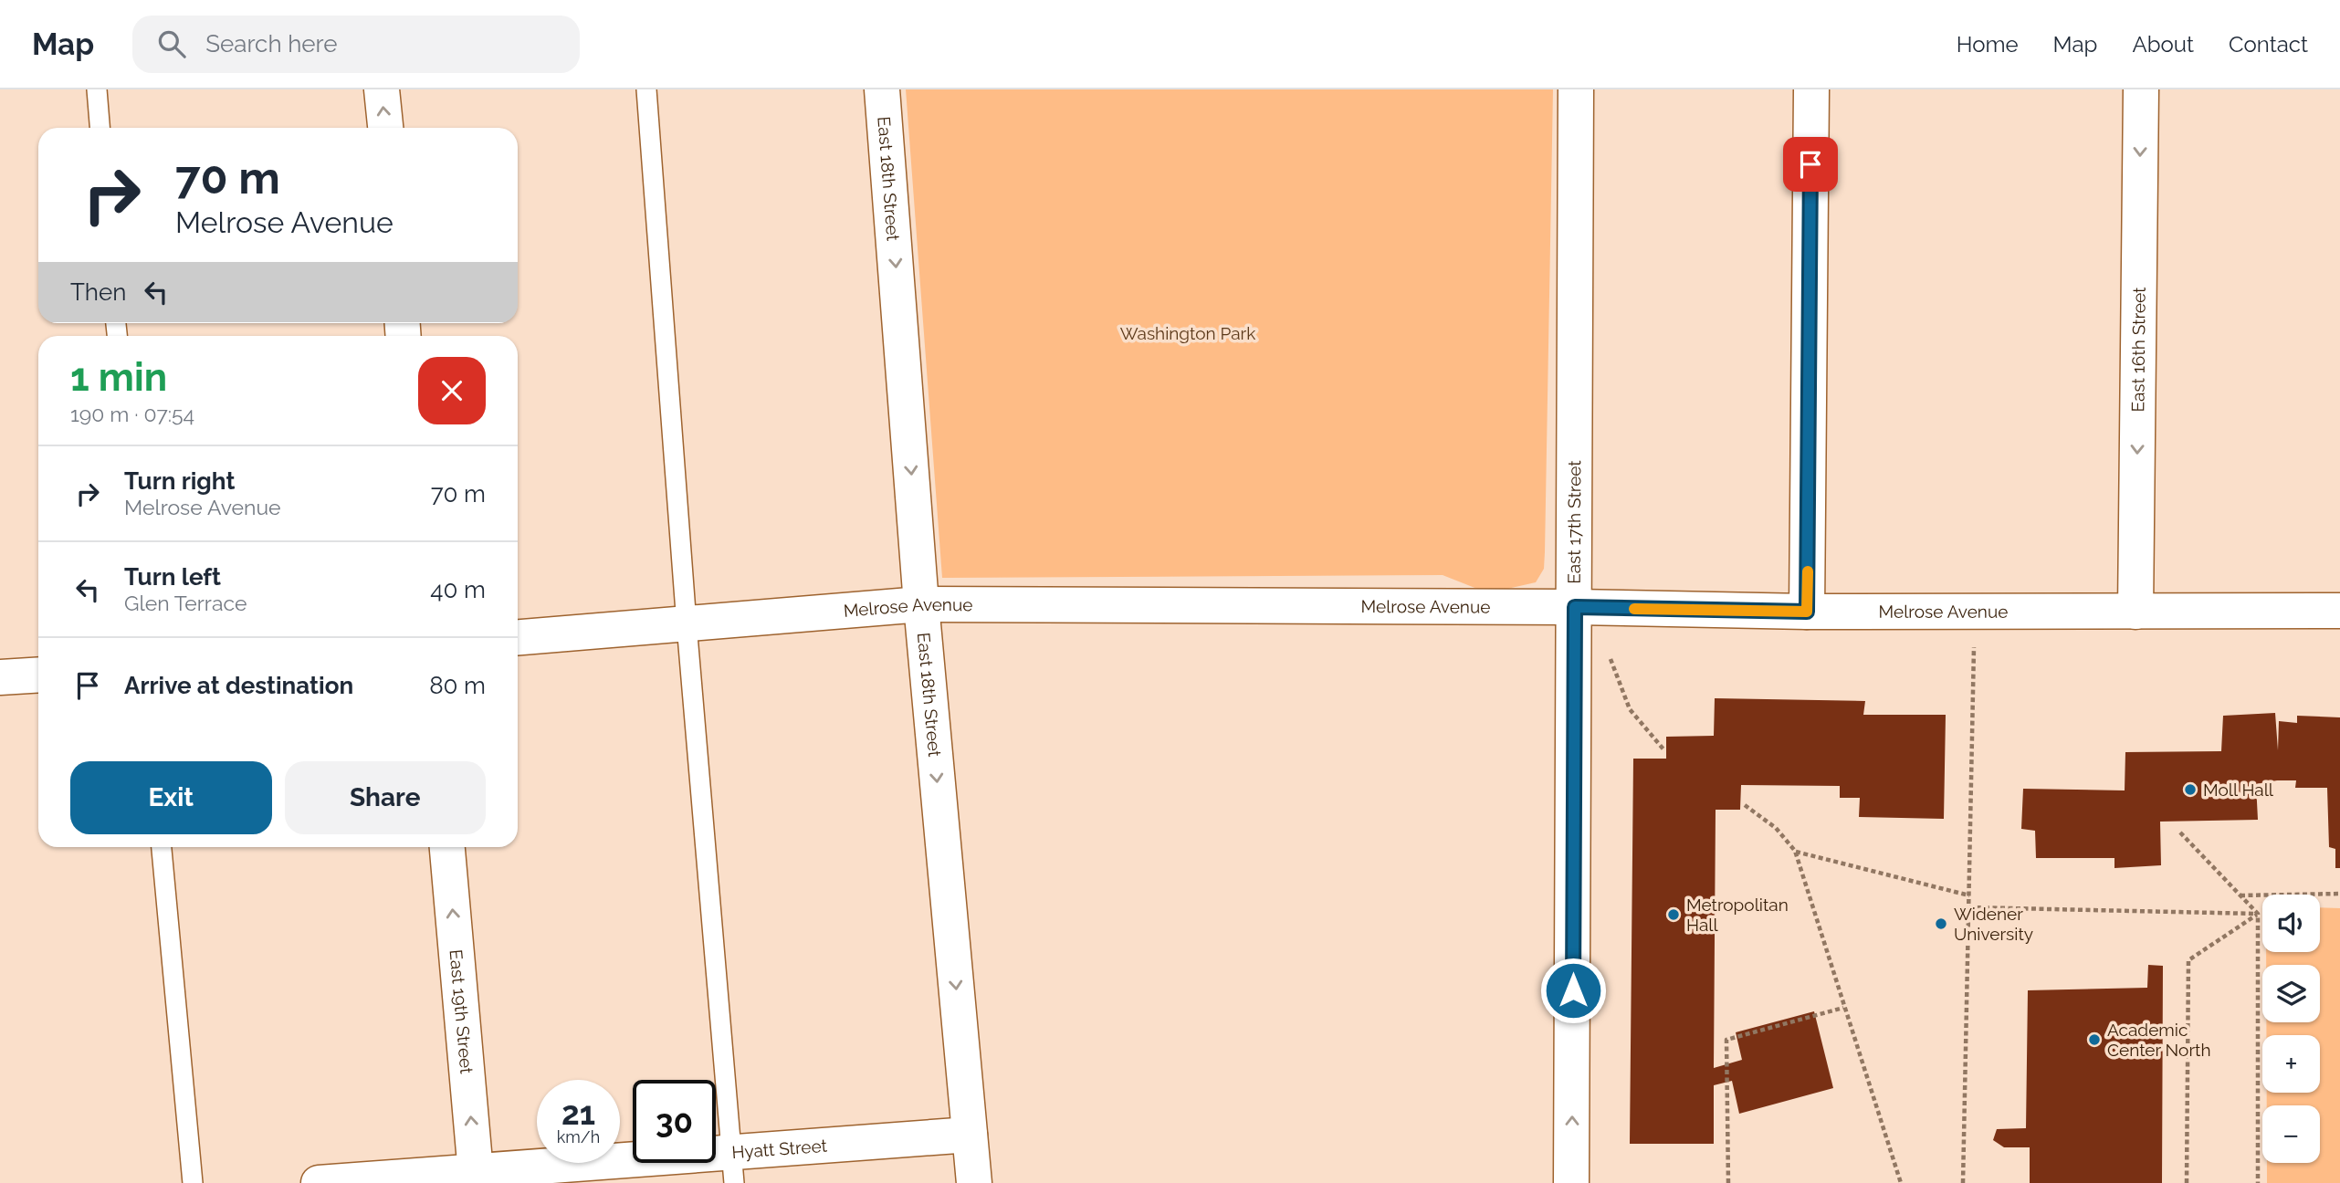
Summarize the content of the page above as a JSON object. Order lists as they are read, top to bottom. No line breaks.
{"streets":{"street":["East 18th Street","East 16th Street","East 17th Street","Melrose Avenue","East 19th Street","Hyatt Street"]},"crossings":[["East 18th Street","Melrose Avenue"],["East 18th Street","Hyatt Street"],["East 16th Street","Melrose Avenue"],["East 17th Street","Melrose Avenue"],["East 19th Street","Hyatt Street"]],"one_way":["East 18th Street","East 16th Street","East 17th Street","East 19th Street"],"parks":["Washington Park"],"places":["Moll Hall","Metropolitan Hall","Widener University","Academic Center North"],"page":{"header":"Map","search":"Search here","nav":["Home","Map","About","Contact"],"turn":["70 m","Melrose Avenue"],"then":"Then","heading":["1 min","190 m · 07:54"],"list":[{"name":"Turn right","note":"Melrose Avenue","value":"70 m"},{"name":"Turn left","note":"Glen Terrace","value":"40 m"},{"name":"Arrive at destination","value":"80 m"}],"buttons":["Exit","Share"],"map_buttons":["+","−"],"speed":"21 km/h","limit":"30"}}
